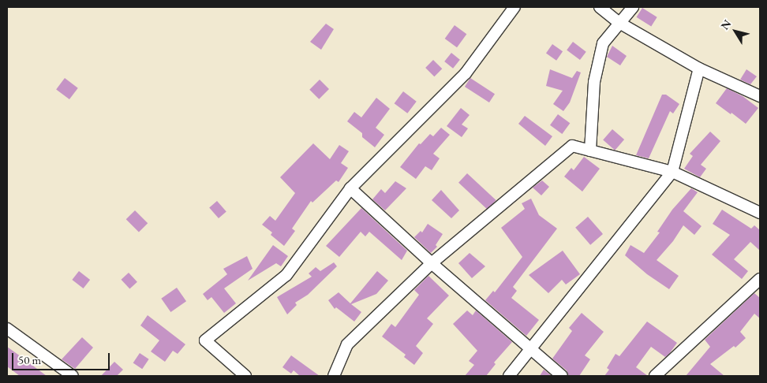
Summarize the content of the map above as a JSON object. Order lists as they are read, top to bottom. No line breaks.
{"scale_bar":"50 m","north":"top left"}
